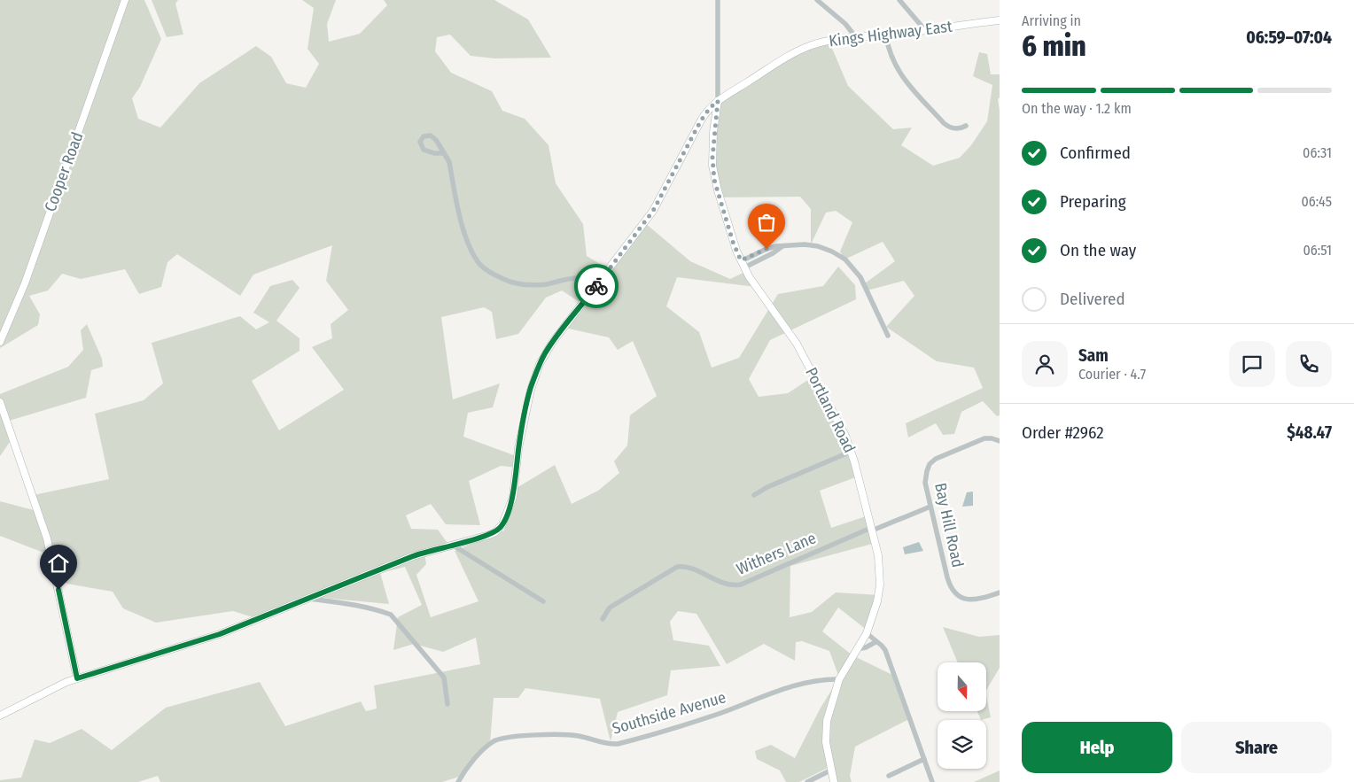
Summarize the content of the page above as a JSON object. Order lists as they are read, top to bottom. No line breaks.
{"streets":{"street":["Kings Highway East","Cooper Road","Portland Road","Bay Hill Road","Withers Lane","Southside Avenue"]},"crossings":[["Kings Highway East","Portland Road"],["Portland Road","Withers Lane"],["Portland Road","Southside Avenue"],["Bay Hill Road","Withers Lane"]],"north":"bottom","page":{"heading":["6 min","Arriving in","06:59–07:04"],"panel":["Sam","Courier · 4.7","Order #2962","$48.47"],"bar":"On the way · 1.2 km","list":[["Confirmed","06:31"],["Preparing","06:45"],["On the way","06:51"],"Delivered"],"buttons":["Help","Share"]}}
